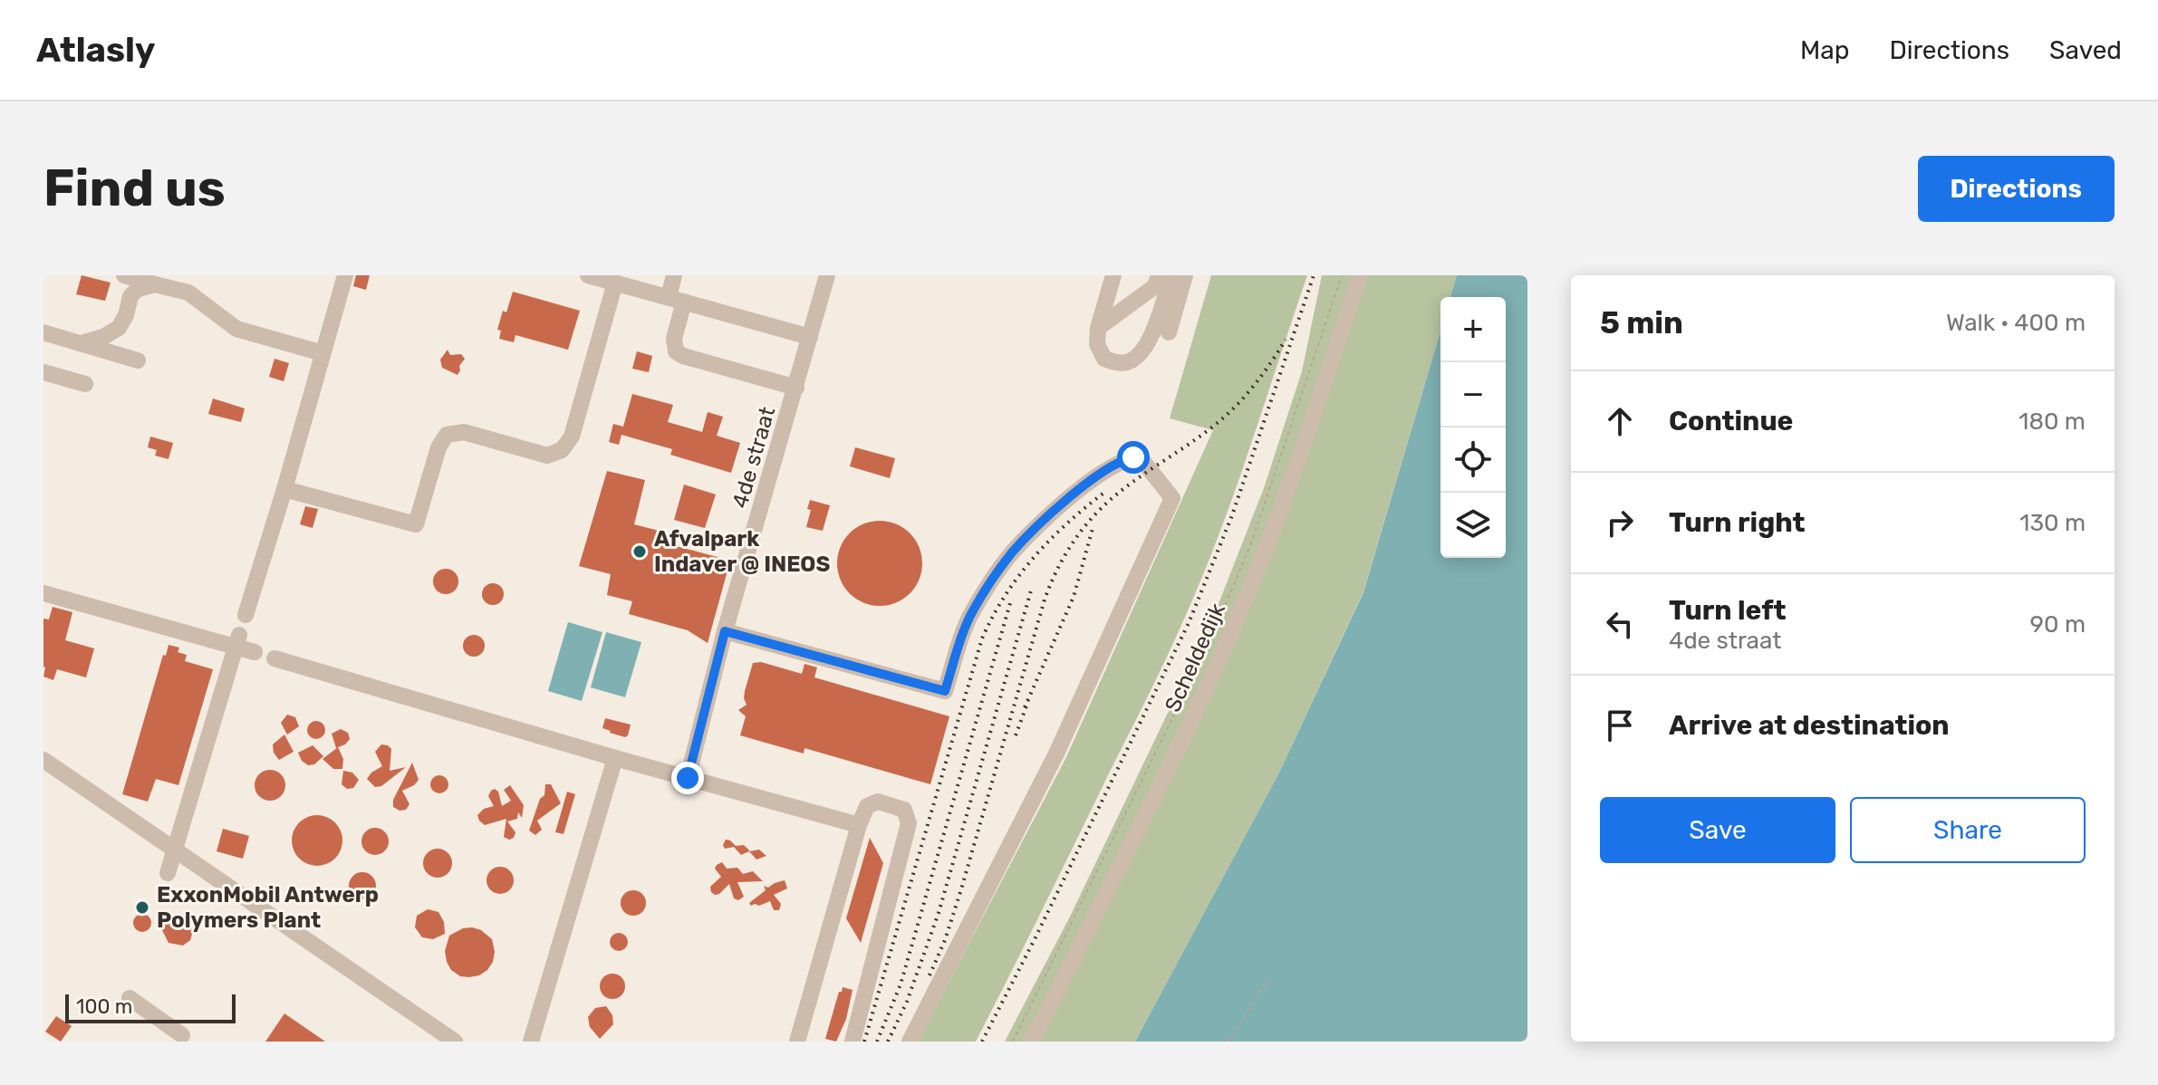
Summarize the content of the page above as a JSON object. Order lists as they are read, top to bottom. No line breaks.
{"streets":{"street":["4de straat","Scheldedijk"]},"places":["Afvalpark Indaver @ INEOS","ExxonMobil Antwerp Polymers Plant"],"scale_bar":"100 m","page":{"header":"Atlasly","nav":["Map","Directions","Saved"],"buttons":["Directions",["Save","Share"]],"title":"Find us","heading":["5 min","Walk · 400 m"],"map_buttons":["+","−"],"list":[["Continue","180 m"],["Turn right","130 m"],["Turn left","4de straat","90 m"],"Arrive at destination"],"scale":"100 m"}}
